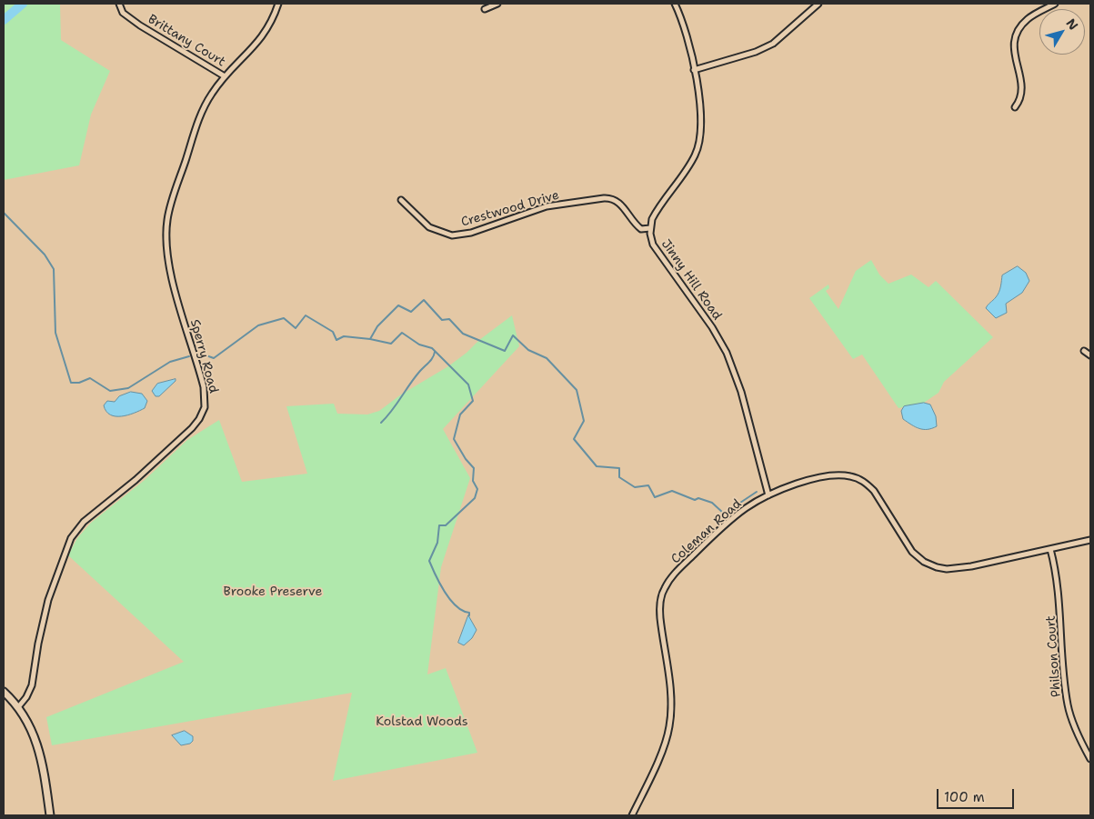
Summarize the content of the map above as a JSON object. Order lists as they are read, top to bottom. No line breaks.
{"streets":{"street":["Brittany Court","Crestwood Drive","Jinny Hill Road","Sperry Road","Coleman Road","Philson Court"]},"crossings":[["Brittany Court","Sperry Road"],["Crestwood Drive","Jinny Hill Road"],["Jinny Hill Road","Coleman Road"],["Coleman Road","Philson Court"]],"parks":["Brooke Preserve","Kolstad Woods"],"scale_bar":"100 m","north":"top right"}
